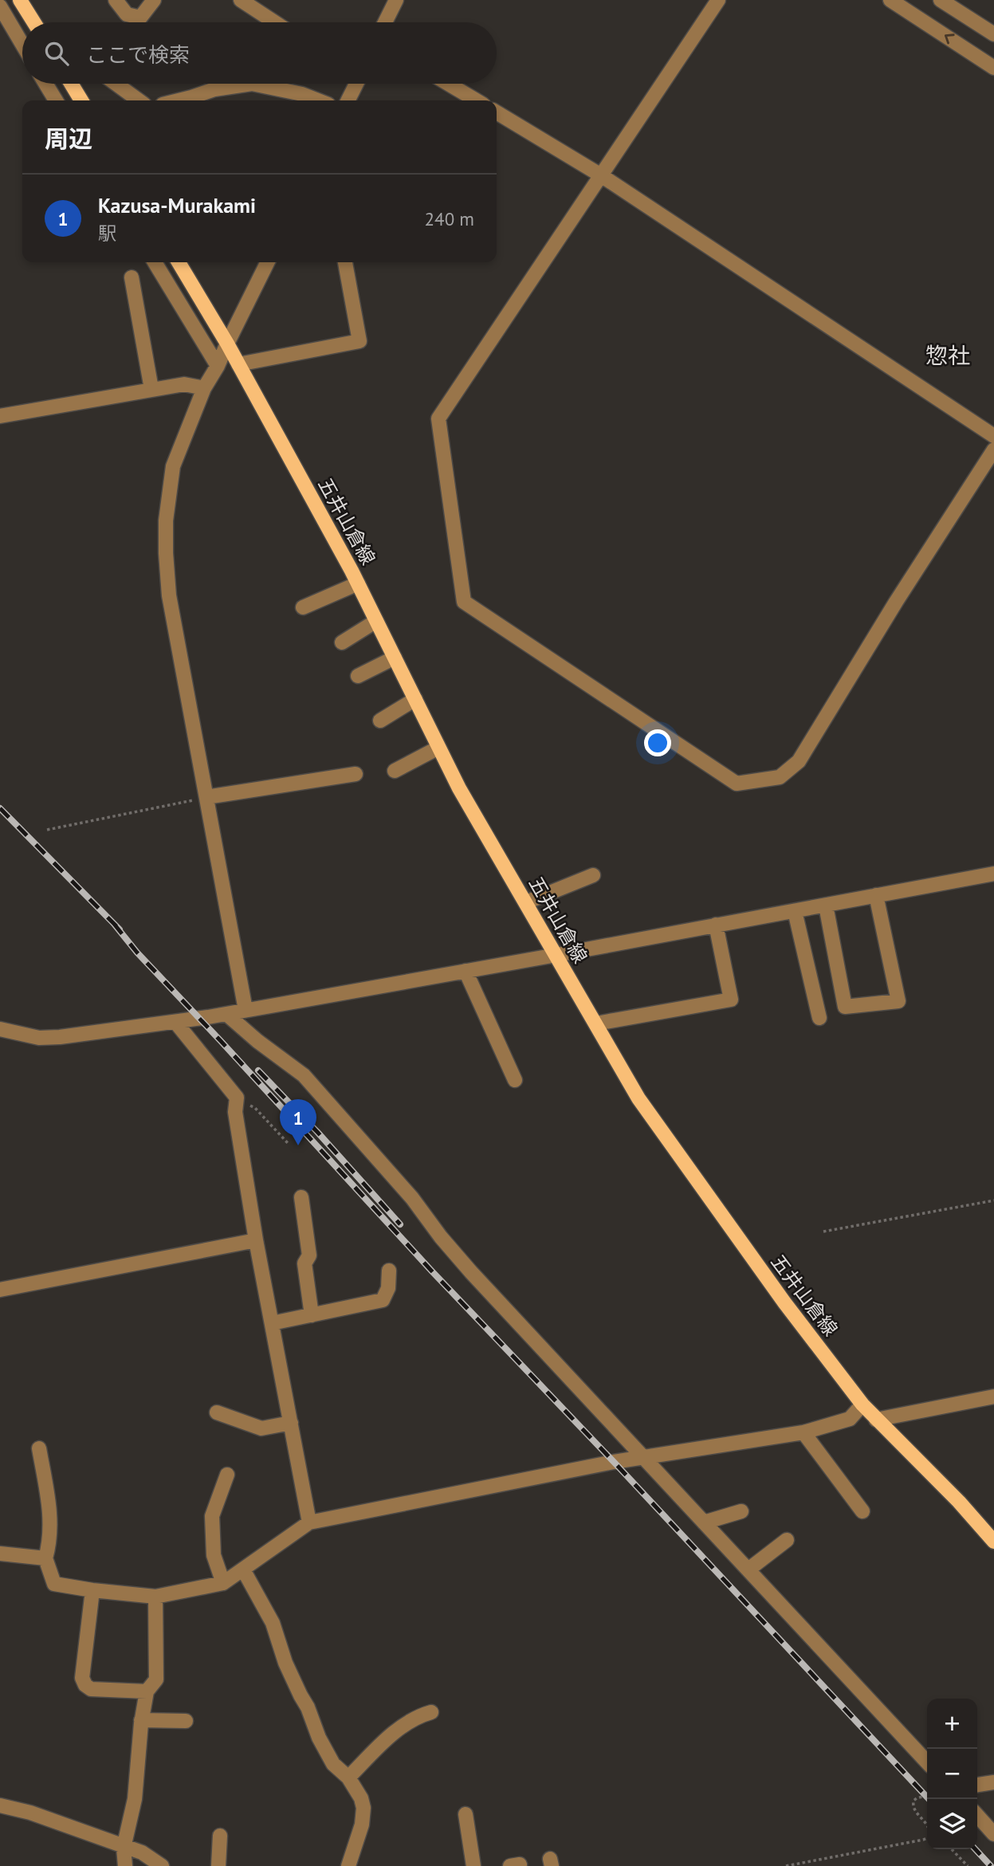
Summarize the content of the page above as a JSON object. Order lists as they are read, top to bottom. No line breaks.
{"streets":{"main road":["五井山倉線"]},"districts":["惣社"],"page":{"search":"ここで検索","heading":"周辺","list":[{"mark":"1","name":"Kazusa-Murakami","note":"駅","value":"240 m"}],"pins":"1","map_buttons":["+","−"]}}
